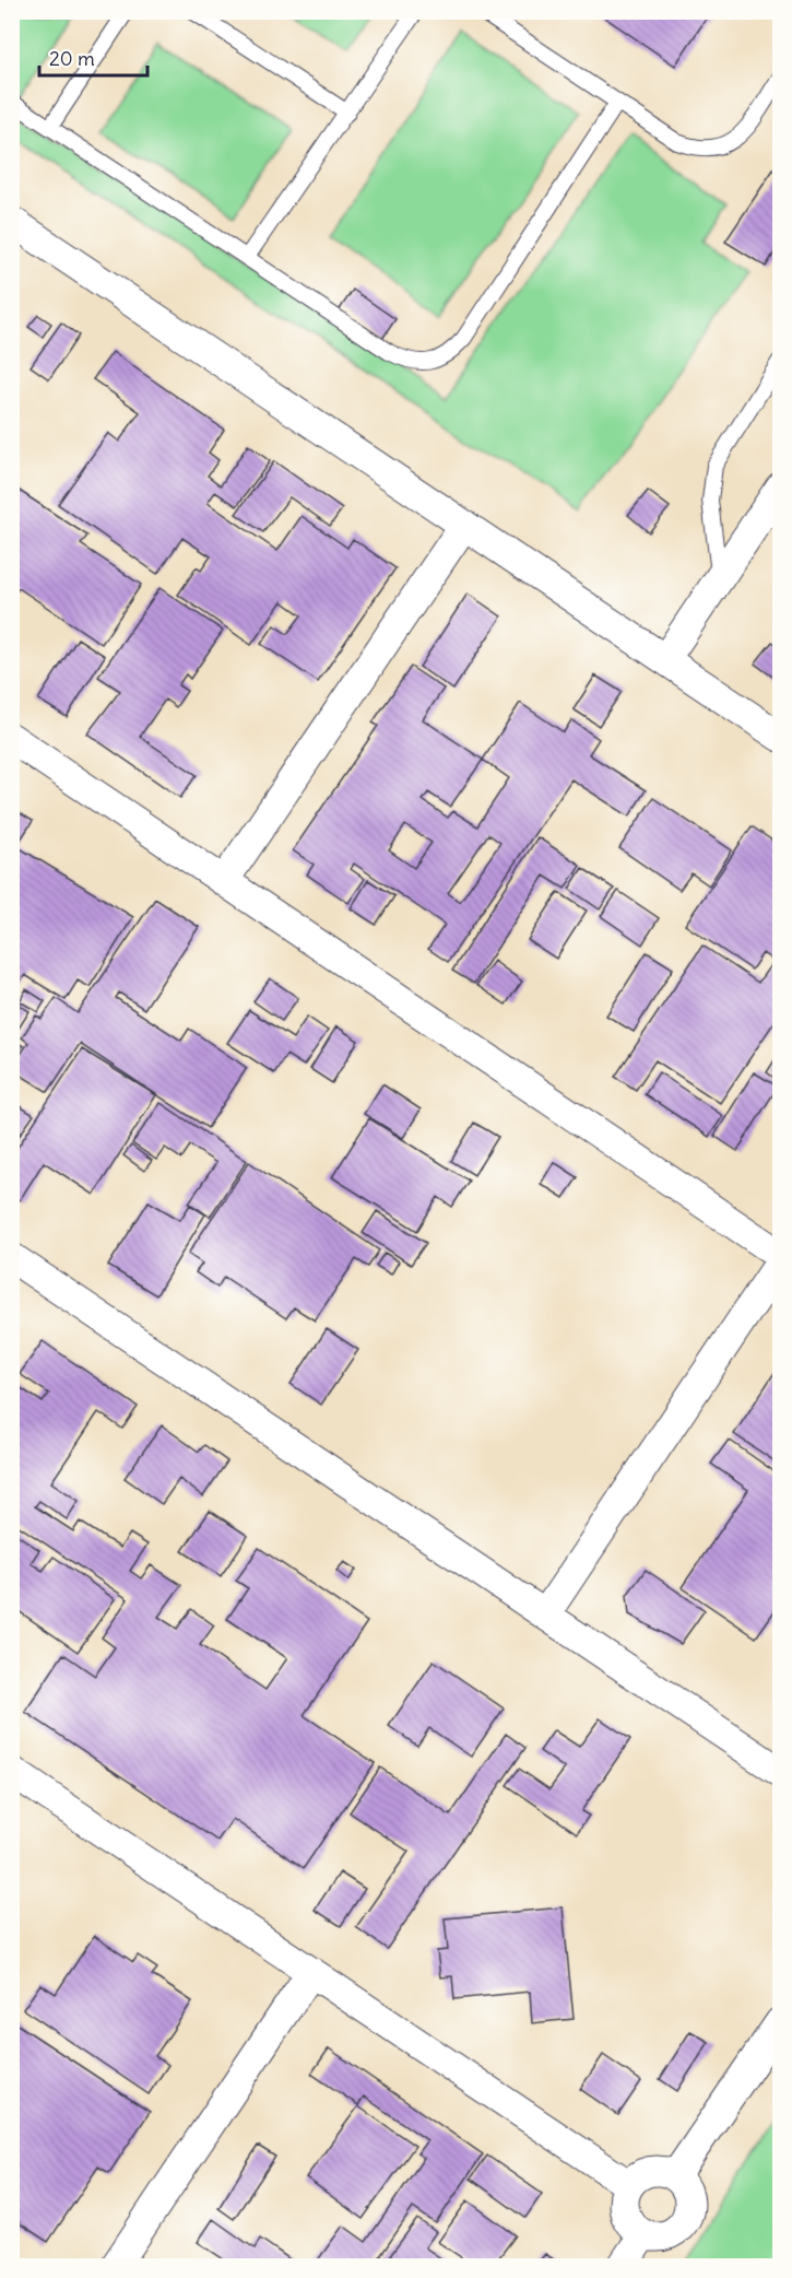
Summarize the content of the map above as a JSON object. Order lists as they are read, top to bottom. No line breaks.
{"scale_bar":"20 m"}
